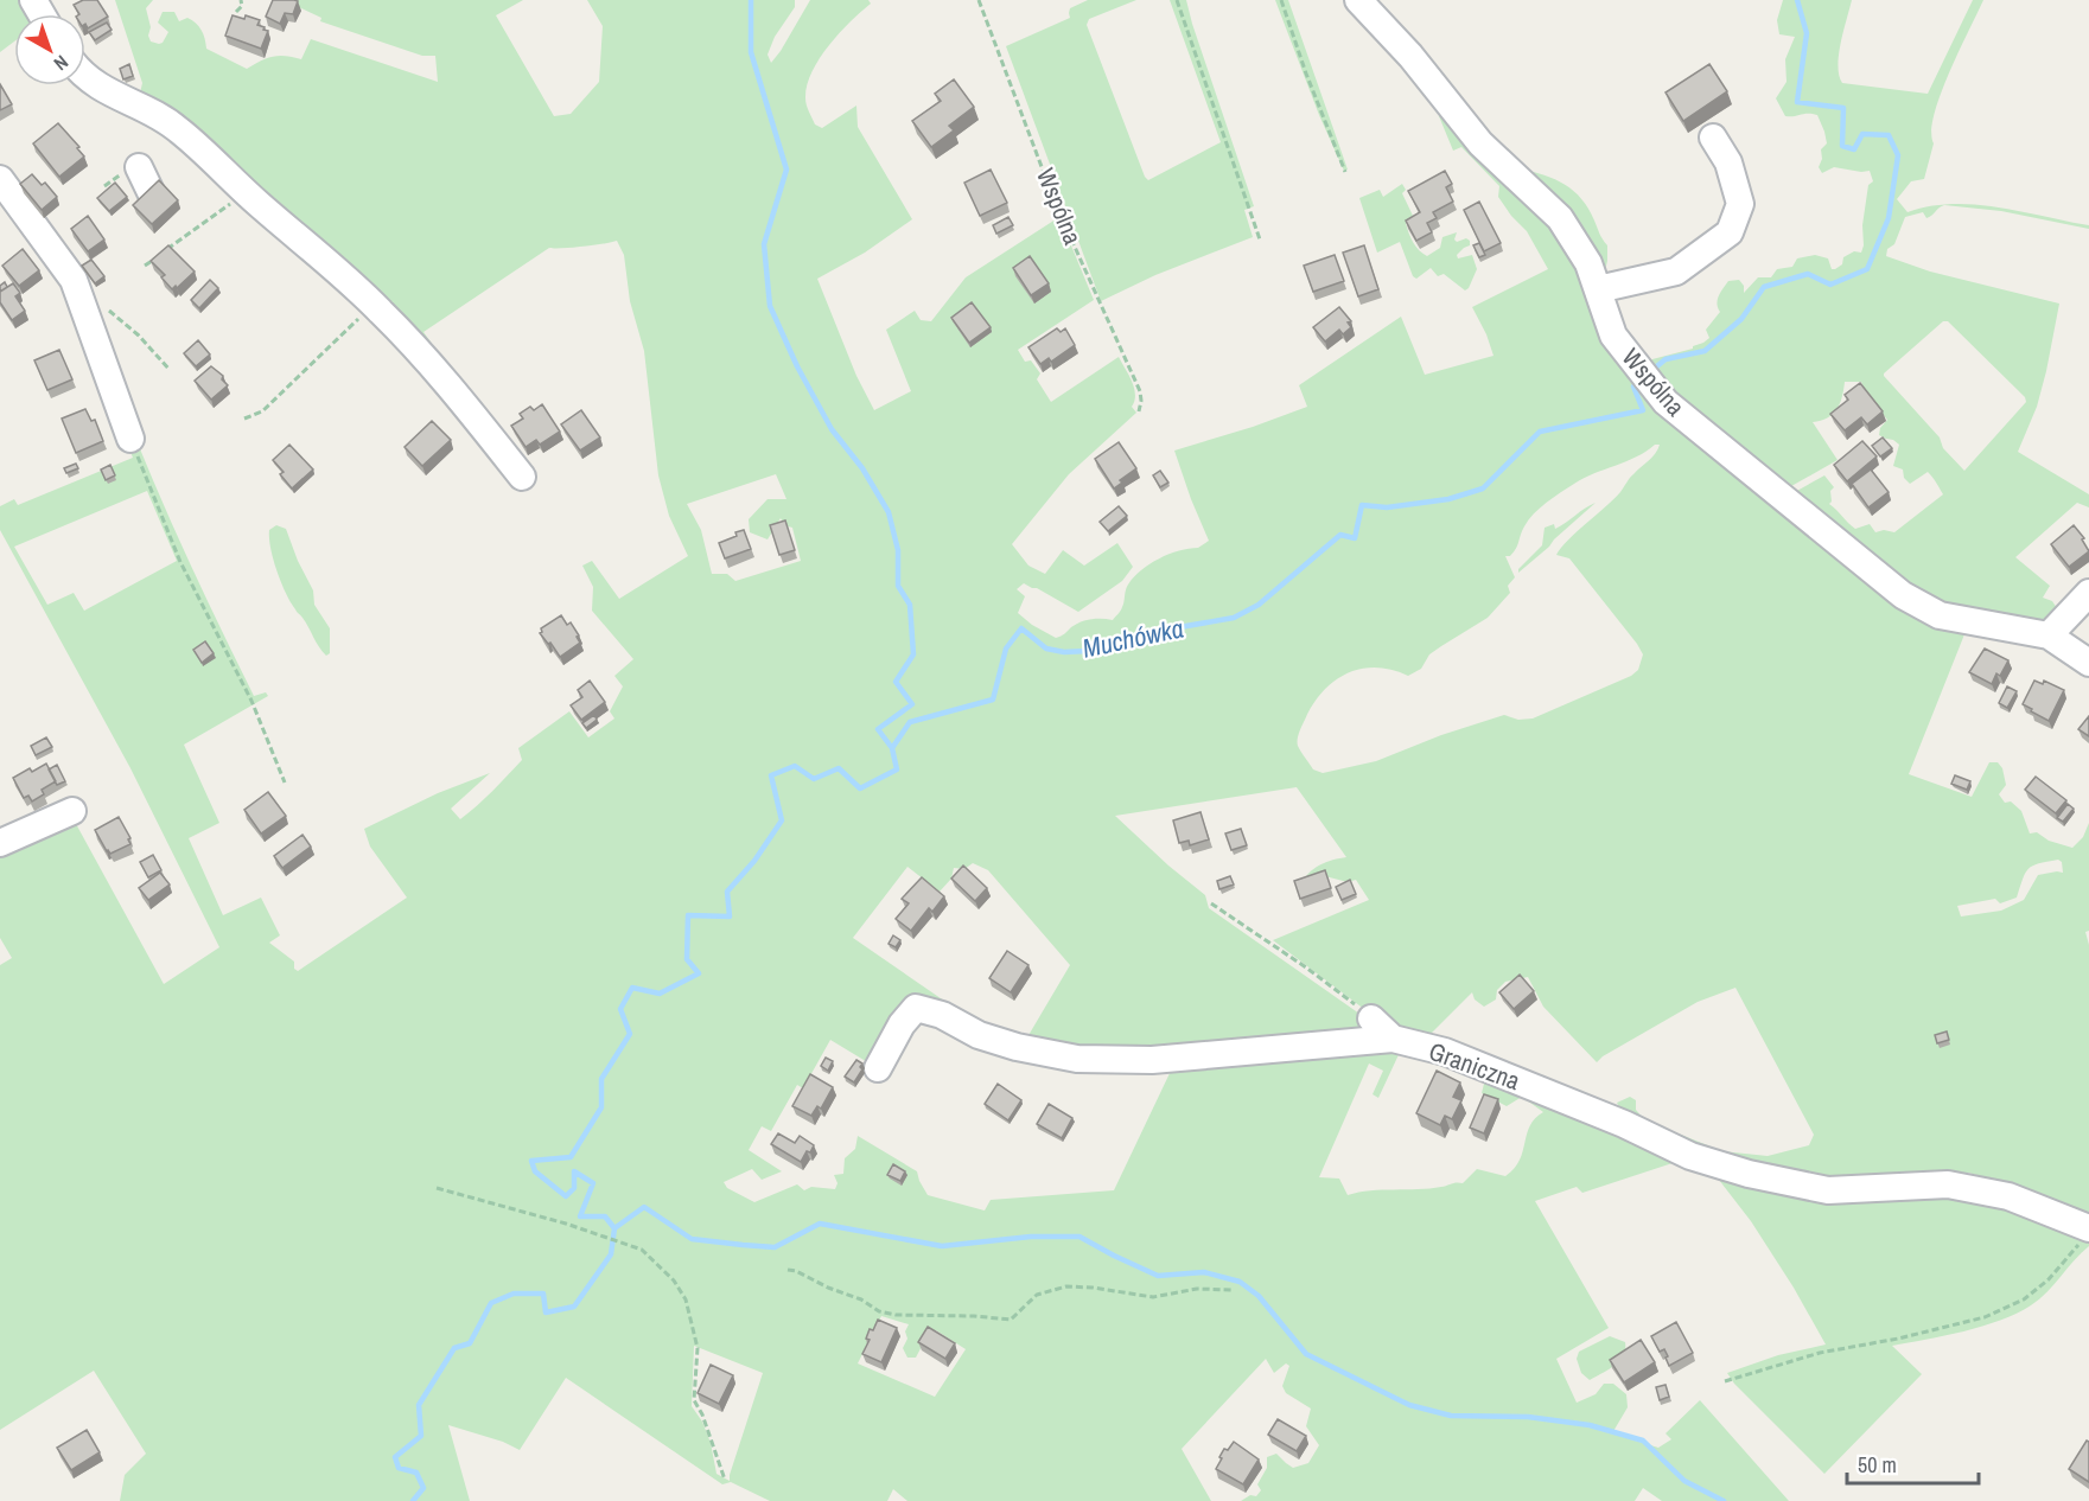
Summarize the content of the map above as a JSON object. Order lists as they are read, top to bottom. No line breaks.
{"streets":{"street":["Wspólna","Graniczna"]},"water":["Muchówka"],"scale_bar":"50 m","north":"bottom right"}
